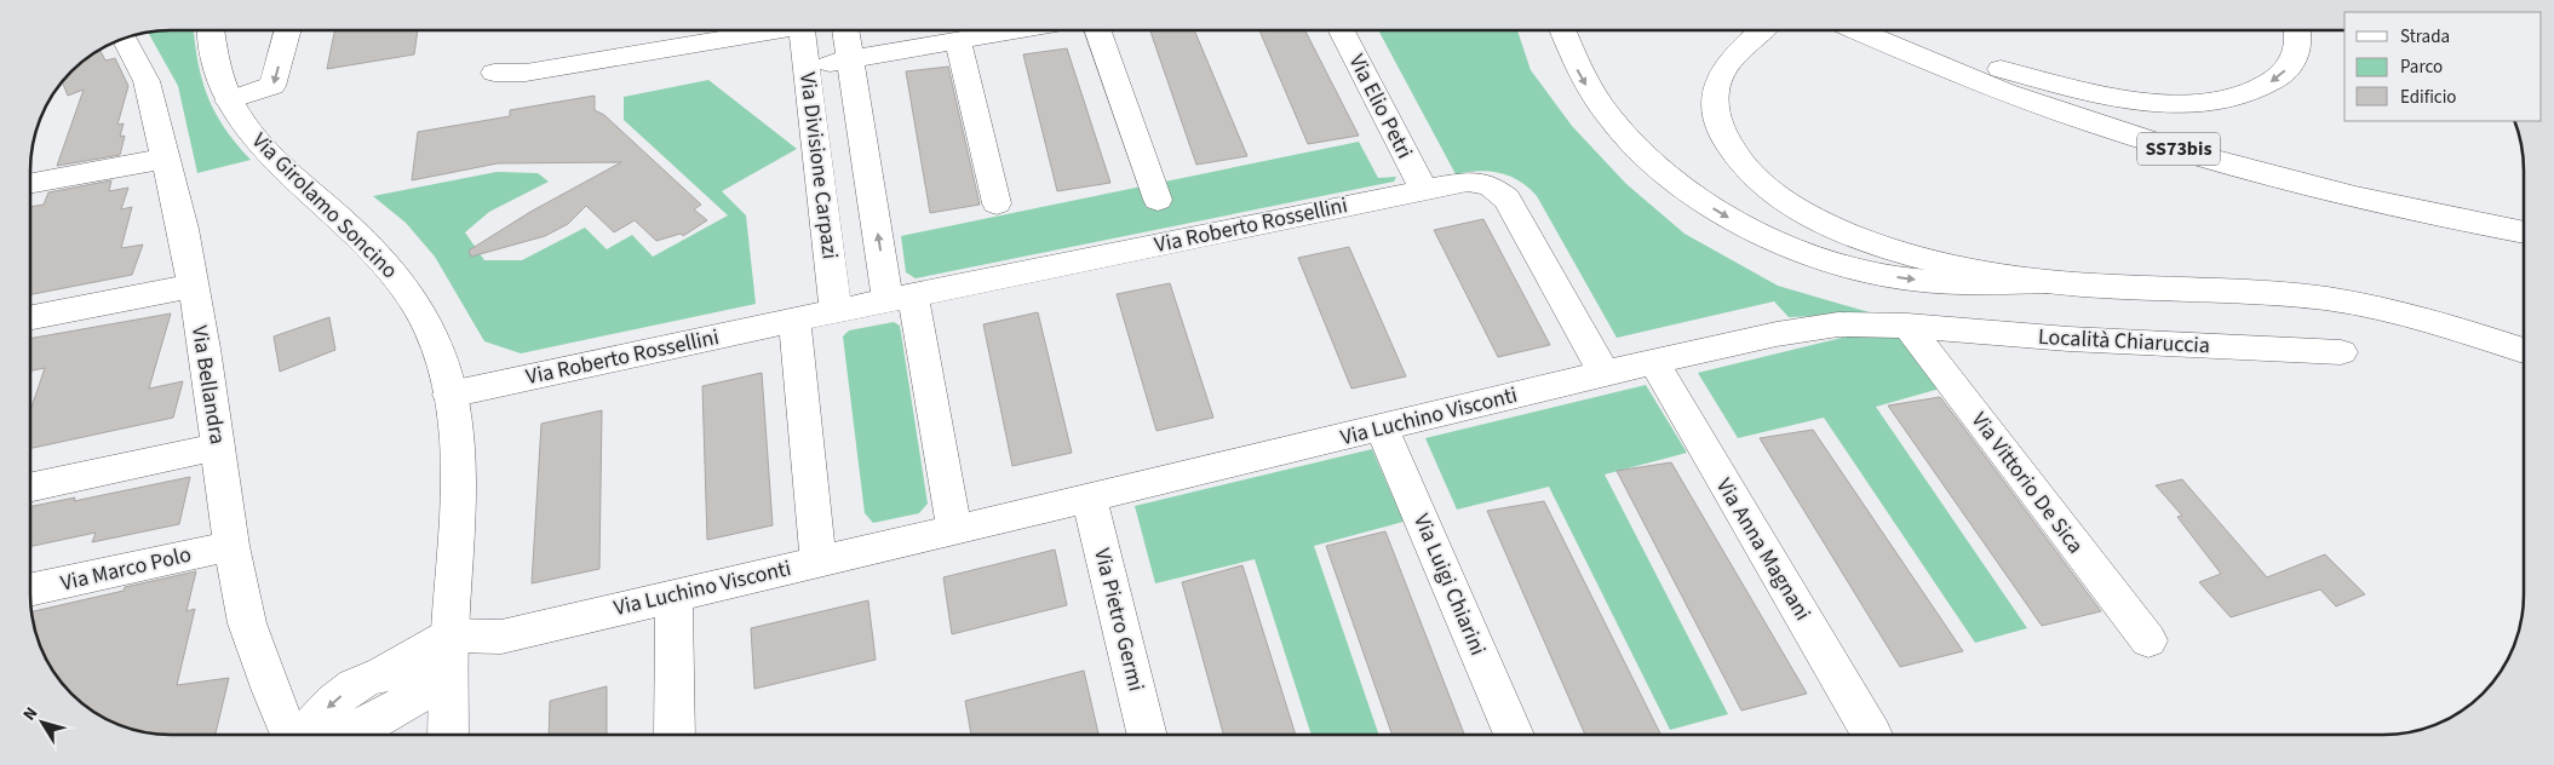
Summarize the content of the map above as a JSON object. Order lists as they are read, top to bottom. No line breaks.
{"streets":{"main road":["Via Elio Petri","SS73bis","Via Divisione Carpazi","Via Girolamo Soncino","Via Roberto Rossellini","Località Chiaruccia","Via Bellandra","Via Luchino Visconti","Via Vittorio De Sica","Via Anna Magnani","Via Marco Polo","Via Luigi Chiarini","Via Pietro Germi"]},"crossings":[["Via Elio Petri","Via Roberto Rossellini"],["Via Divisione Carpazi","Via Roberto Rossellini"],["Via Girolamo Soncino","Via Roberto Rossellini"],["Via Girolamo Soncino","Via Luchino Visconti"],["Via Roberto Rossellini","Via Luchino Visconti"],["Località Chiaruccia","Via Luchino Visconti"],["Località Chiaruccia","Via Vittorio De Sica"],["Via Bellandra","Via Marco Polo"],["Via Luchino Visconti","Via Vittorio De Sica"],["Via Luchino Visconti","Via Anna Magnani"],["Via Luchino Visconti","Via Luigi Chiarini"],["Via Luchino Visconti","Via Pietro Germi"]],"legend":["Strada","Parco","Edificio"],"north":"top left"}
